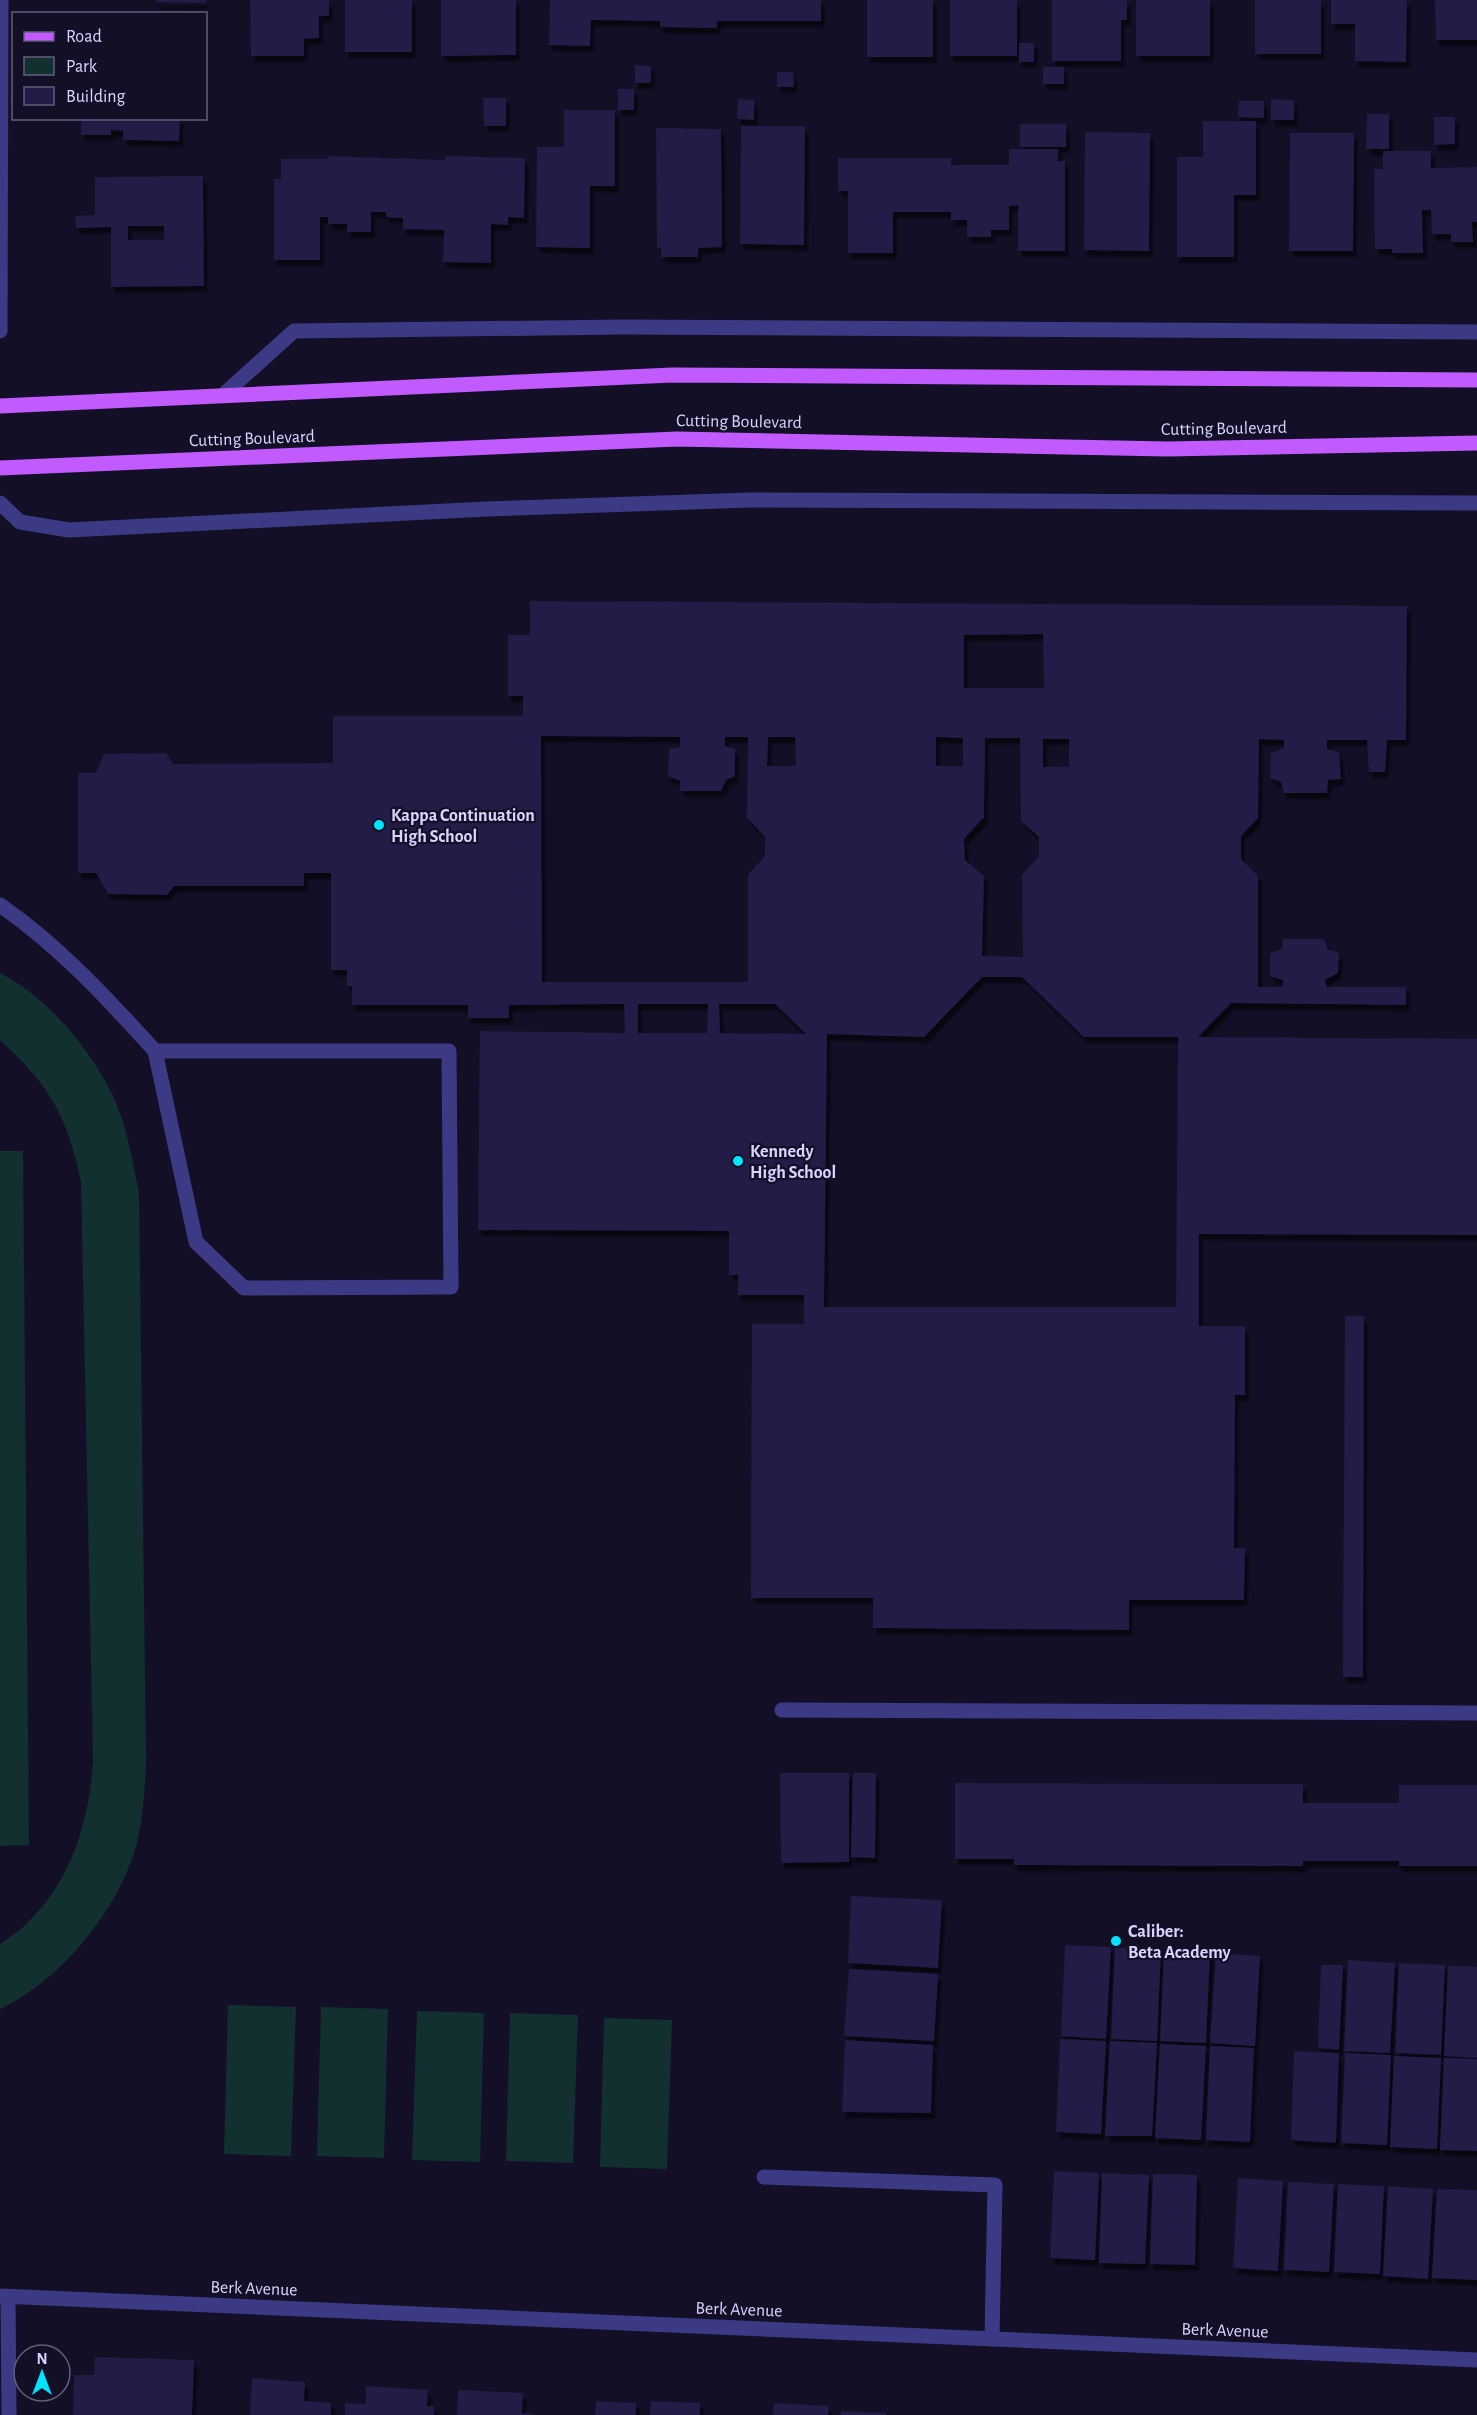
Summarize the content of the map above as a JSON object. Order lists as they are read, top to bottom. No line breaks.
{"streets":{"main road":["Cutting Boulevard"],"street":["Berk Avenue"]},"places":["Kappa Continuation High School","Kennedy High School","Caliber: Beta Academy"],"legend":["Road","Park","Building"],"north":"top"}
